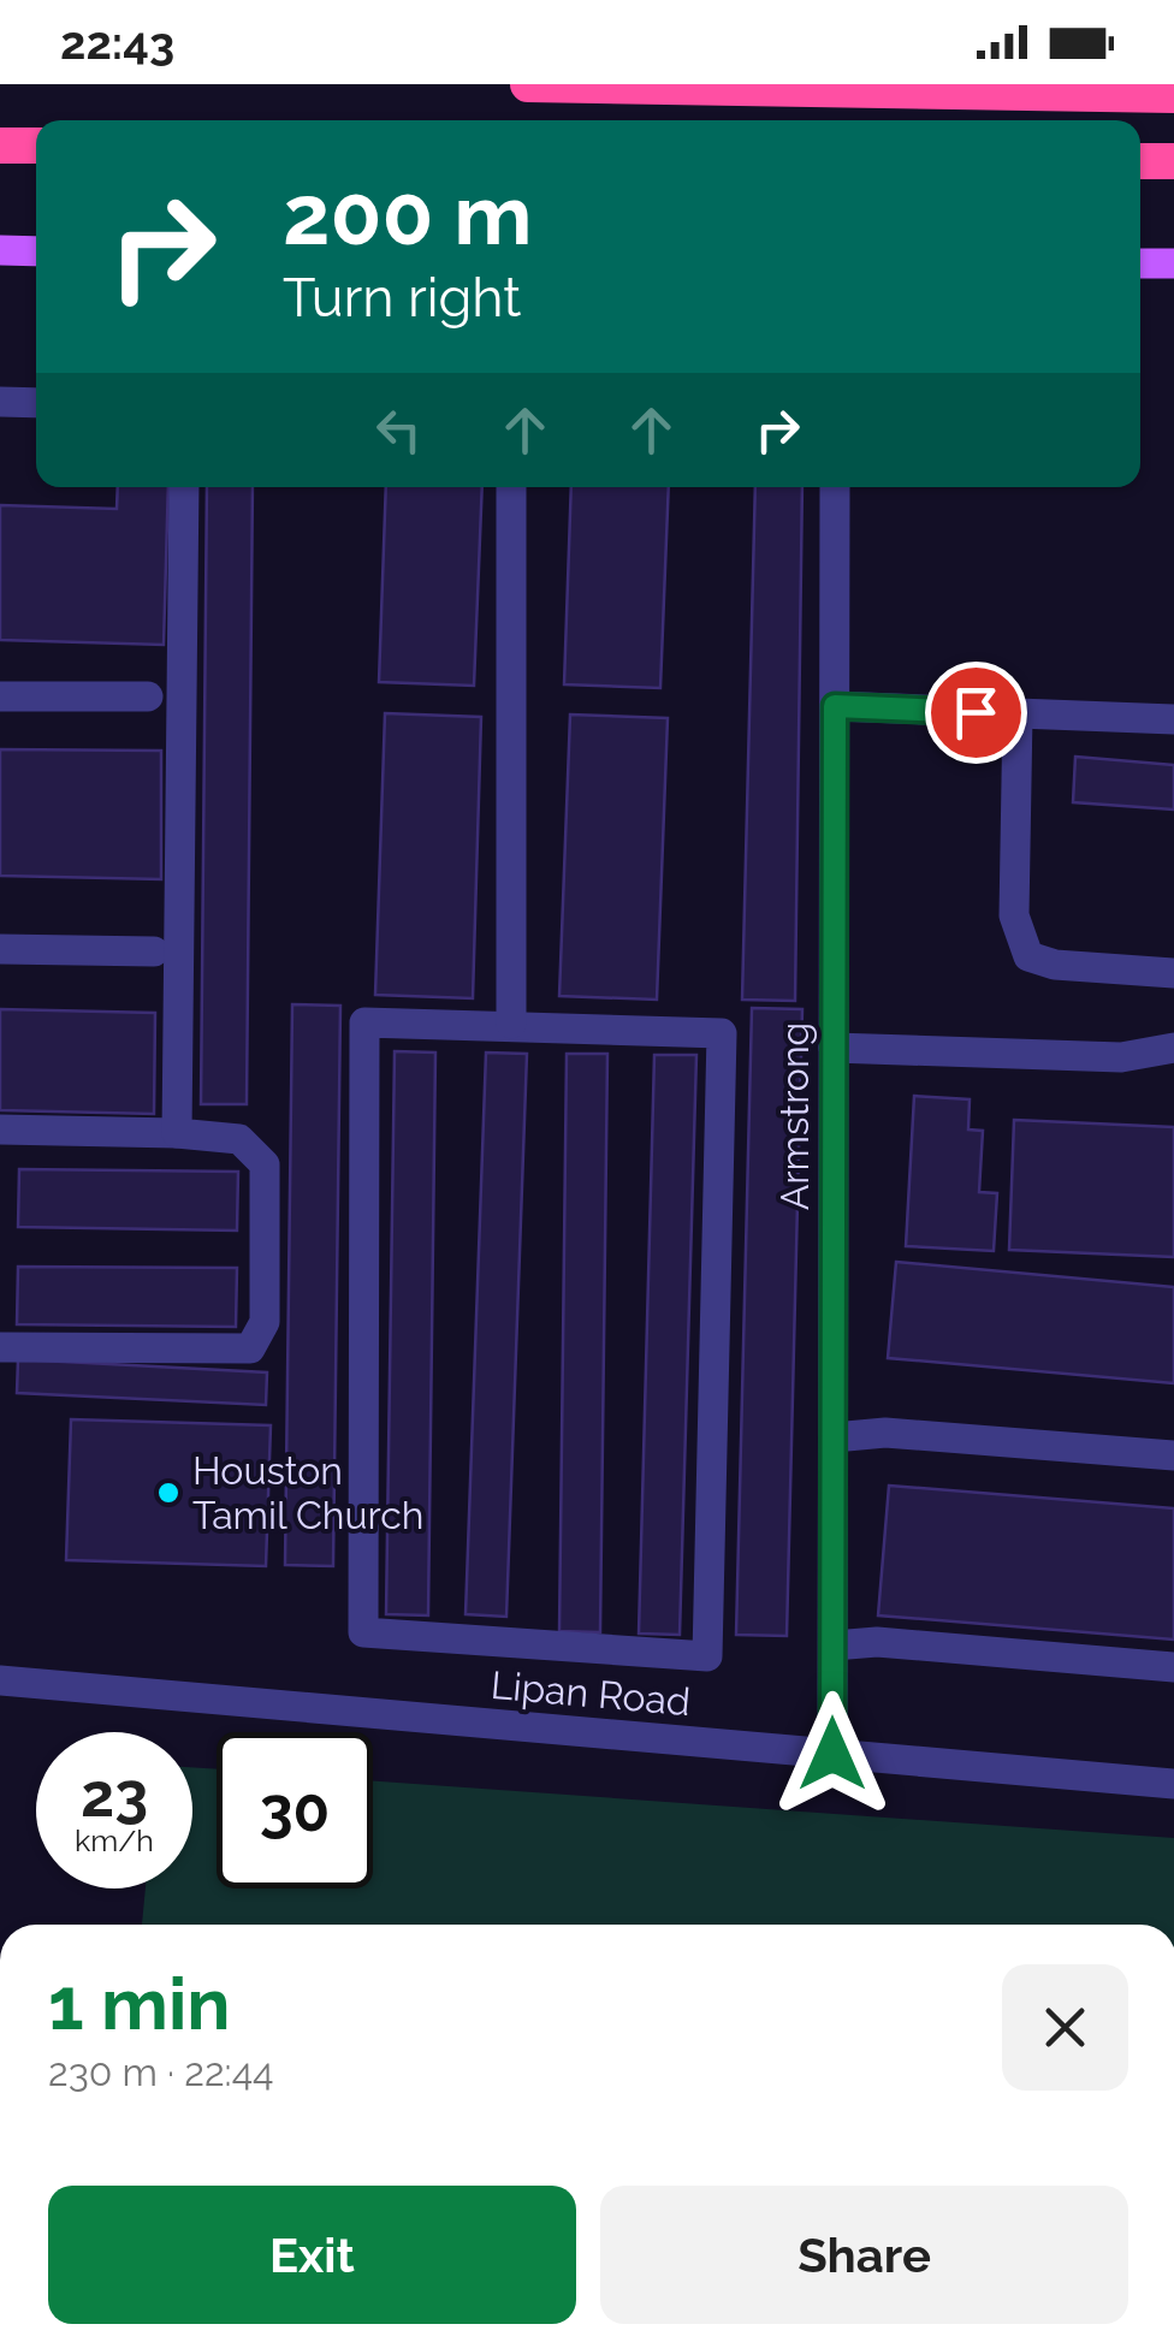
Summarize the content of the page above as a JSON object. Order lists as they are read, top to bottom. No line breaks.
{"streets":{"street":["Armstrong","Lipan Road"]},"crossings":[["Armstrong","Lipan Road"]],"places":["Houston Tamil Church"],"page":{"status":"22:43","turn":["200 m","Turn right"],"speed":"23 km/h","limit":"30","heading":["1 min","230 m · 22:44"],"buttons":["Exit","Share"]}}
